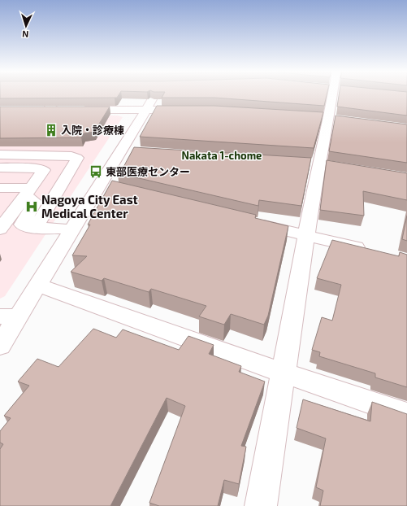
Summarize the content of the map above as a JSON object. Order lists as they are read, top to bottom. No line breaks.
{"districts":["Nakata 1-chome"],"places":{"building":["入院・診療棟"],"bus stop":["東部医療センター"],"hospital":["Nagoya City East Medical Center"]},"north":"bottom"}
